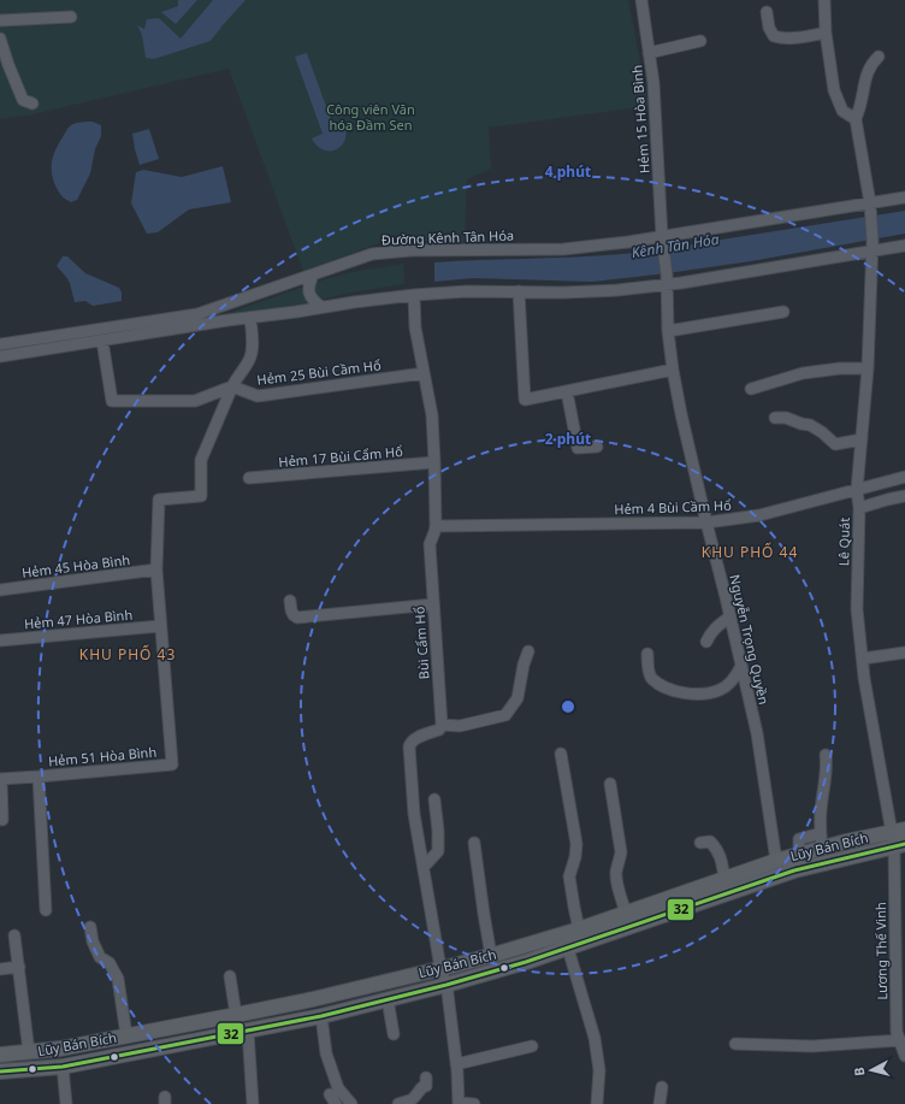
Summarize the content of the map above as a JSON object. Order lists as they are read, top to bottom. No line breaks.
{"streets":{"main road":["Lũy Bán Bích"],"street":["Hẻm 15 Hòa Bình","Đường Kênh Tân Hóa","Hẻm 25 Bùi Cầm Hổ","Hẻm 17 Bùi Cẩm Hổ","Hẻm 4 Bùi Cầm Hổ","Lê Quát","Hẻm 45 Hòa Bình","Hẻm 47 Hòa Bình","Nguyễn Trọng Quyền","Bùi Cẩm Hổ","Hẻm 51 Hòa Bình","Lương Thế Vinh"]},"crossings":[["Hẻm 15 Hòa Bình","Đường Kênh Tân Hóa"],["Hẻm 15 Hòa Bình","Nguyễn Trọng Quyền"],["Đường Kênh Tân Hóa","Lê Quát"],["Hẻm 25 Bùi Cầm Hổ","Bùi Cẩm Hổ"],["Hẻm 25 Bùi Cầm Hổ","Hẻm 51 Hòa Bình"],["Hẻm 17 Bùi Cẩm Hổ","Bùi Cẩm Hổ"],["Hẻm 4 Bùi Cầm Hổ","Lê Quát"],["Hẻm 4 Bùi Cầm Hổ","Nguyễn Trọng Quyền"],["Hẻm 4 Bùi Cầm Hổ","Bùi Cẩm Hổ"],["Lê Quát","Lũy Bán Bích"],["Lê Quát","Lương Thế Vinh"],["Hẻm 45 Hòa Bình","Hẻm 51 Hòa Bình"],["Hẻm 47 Hòa Bình","Hẻm 51 Hòa Bình"],["Nguyễn Trọng Quyền","Lũy Bán Bích"],["Lũy Bán Bích","Lương Thế Vinh"]],"districts":["KHU PHỐ 44","KHU PHỐ 43"],"water":["Kênh Tân Hóa"],"parks":["Công viên Văn hóa Đầm Sen"],"lines":["transit line 32"],"north":"left","rings":["4 phút","2 phút"]}
